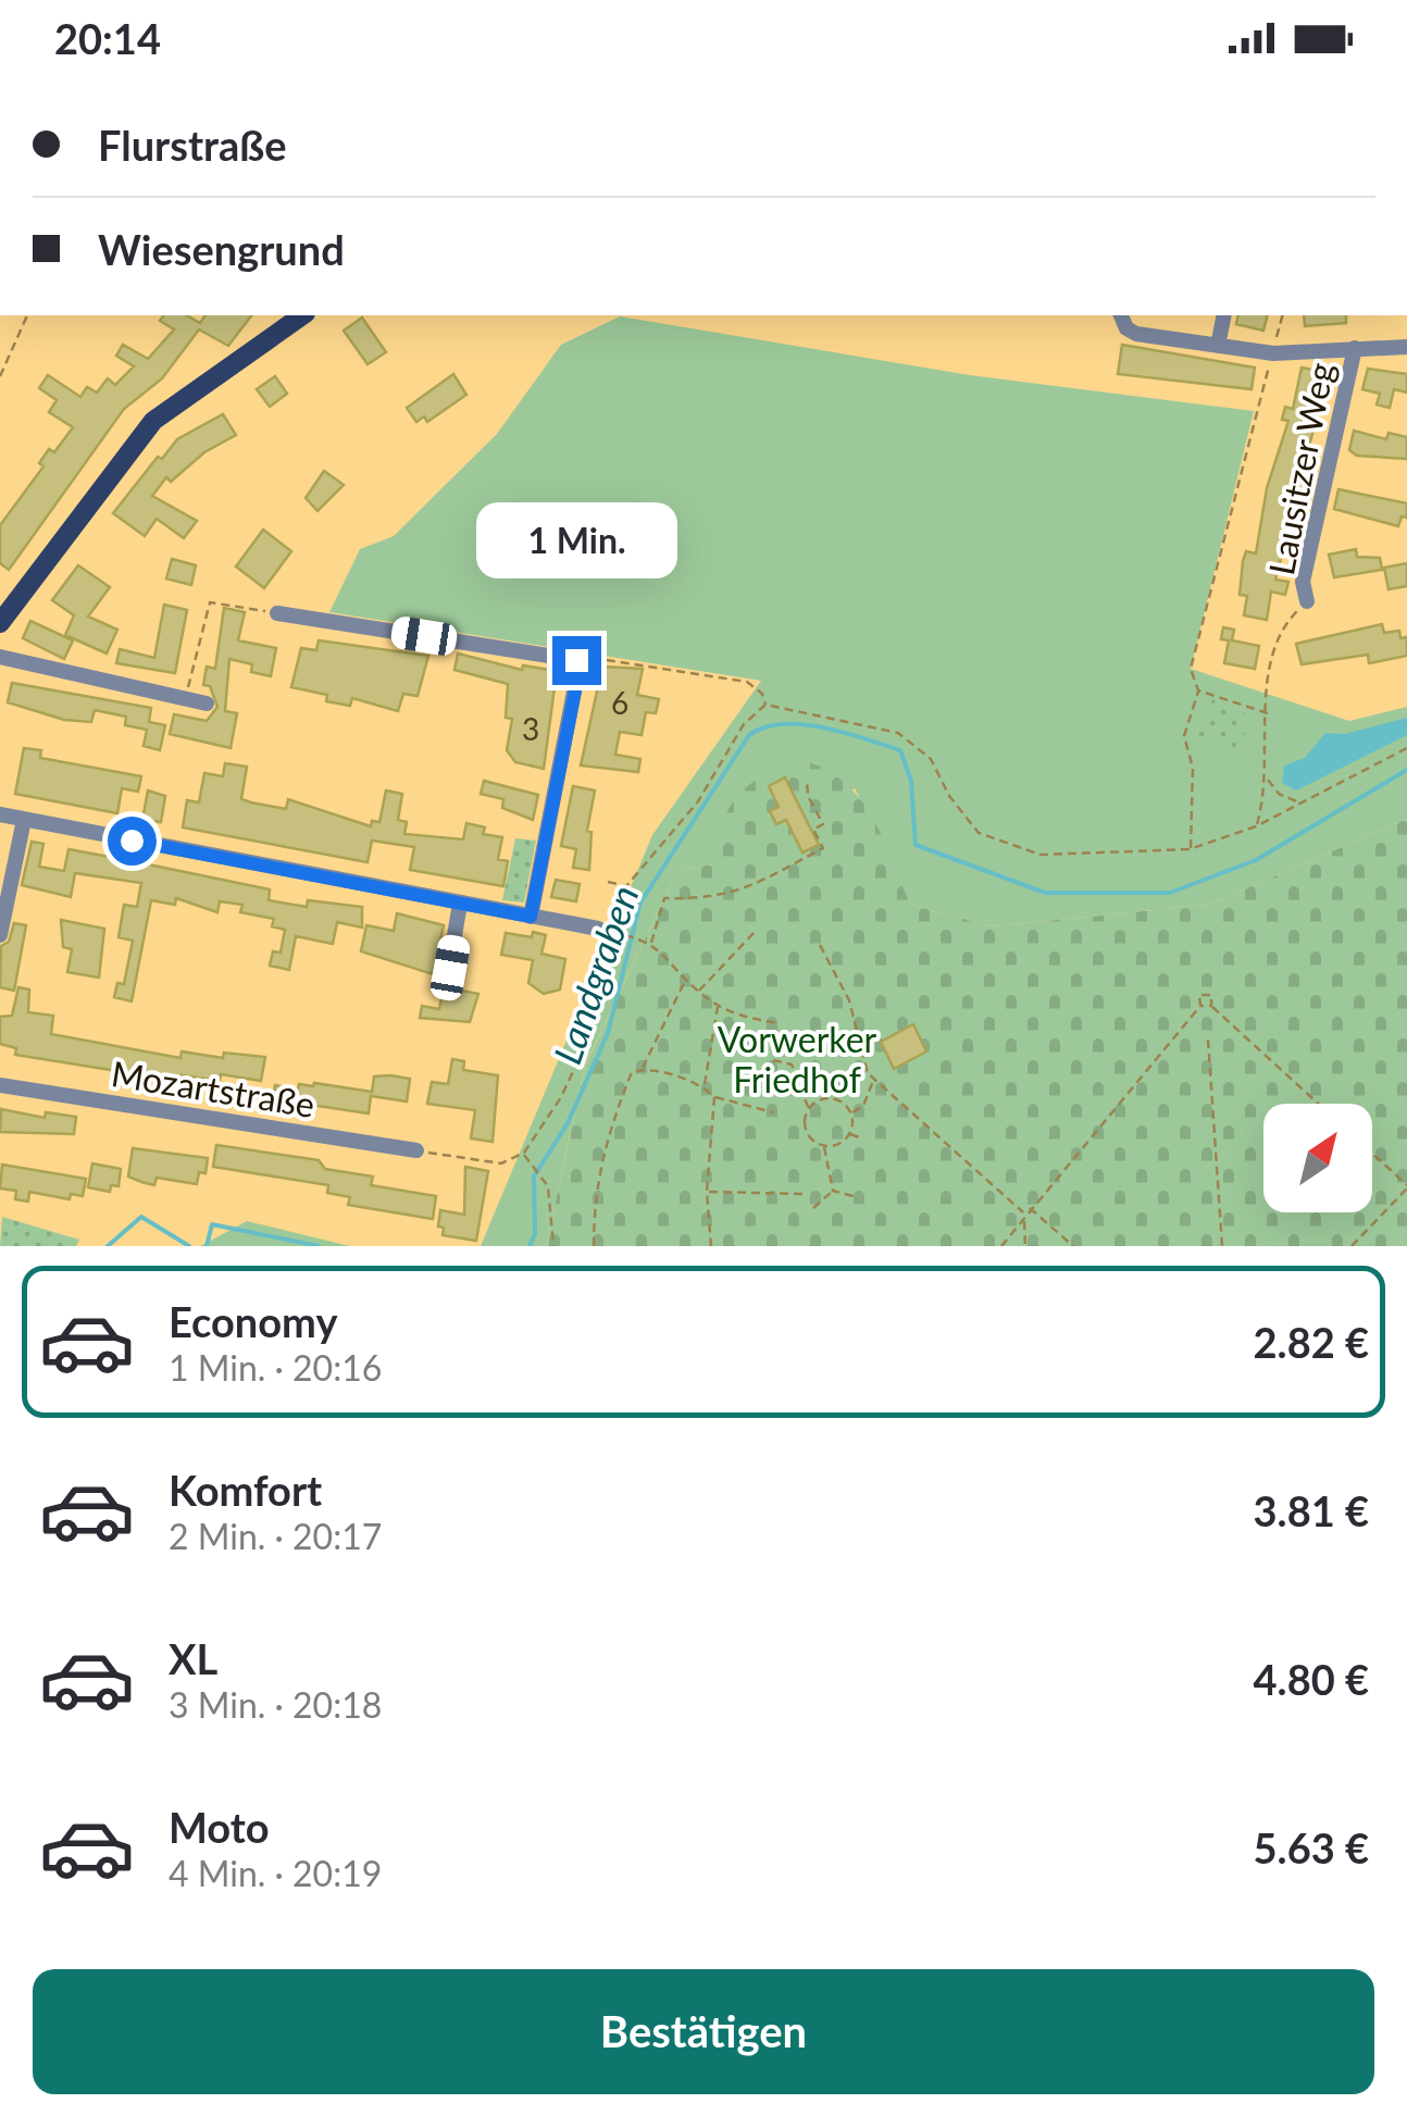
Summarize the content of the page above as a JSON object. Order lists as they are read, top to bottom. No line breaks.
{"streets":{"street":["Lausitzer Weg","Mozartstraße"]},"water":["Landgraben"],"parks":["Vorwerker Friedhof"],"house_numbers":["6","3"],"north":"top right","page":{"status":"20:14","banner":["Flurstraße","Wiesengrund"],"bubble":"1 Min.","list":[{"name":"Economy","note":"1 Min. · 20:16","value":"2.82 €"},{"name":"Komfort","note":"2 Min. · 20:17","value":"3.81 €"},{"name":"XL","note":"3 Min. · 20:18","value":"4.80 €"},{"name":"Moto","note":"4 Min. · 20:19","value":"5.63 €"}],"buttons":"Bestätigen"}}
